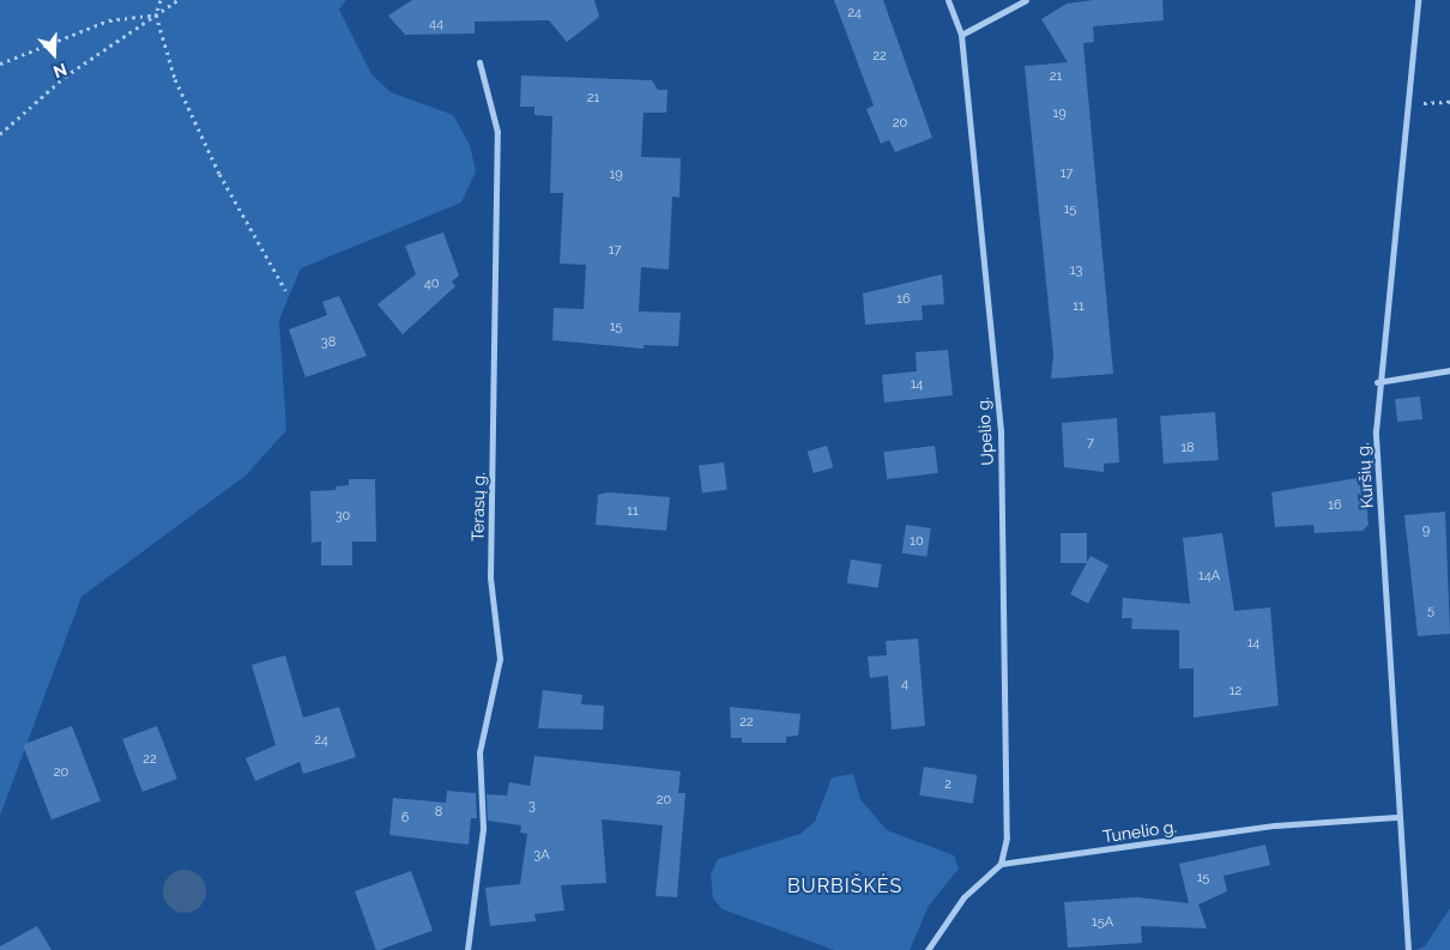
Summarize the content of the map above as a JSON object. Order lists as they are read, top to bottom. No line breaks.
{"streets":{"street":["Upelio g.","Kuršių g.","Terasų g.","Tunelio g."]},"crossings":[["Upelio g.","Tunelio g."],["Kuršių g.","Tunelio g."]],"districts":["BURBIŠKĖS"],"house_numbers":["24","44","22","21","21","19","20","17","19","15","17","13","40","16","11","15","38","14","7","18","16","11","30","9","10","14A","5","14","4","12","22","24","22","20","2","20","3","8","6","3A","15","15A"],"north":"bottom"}
